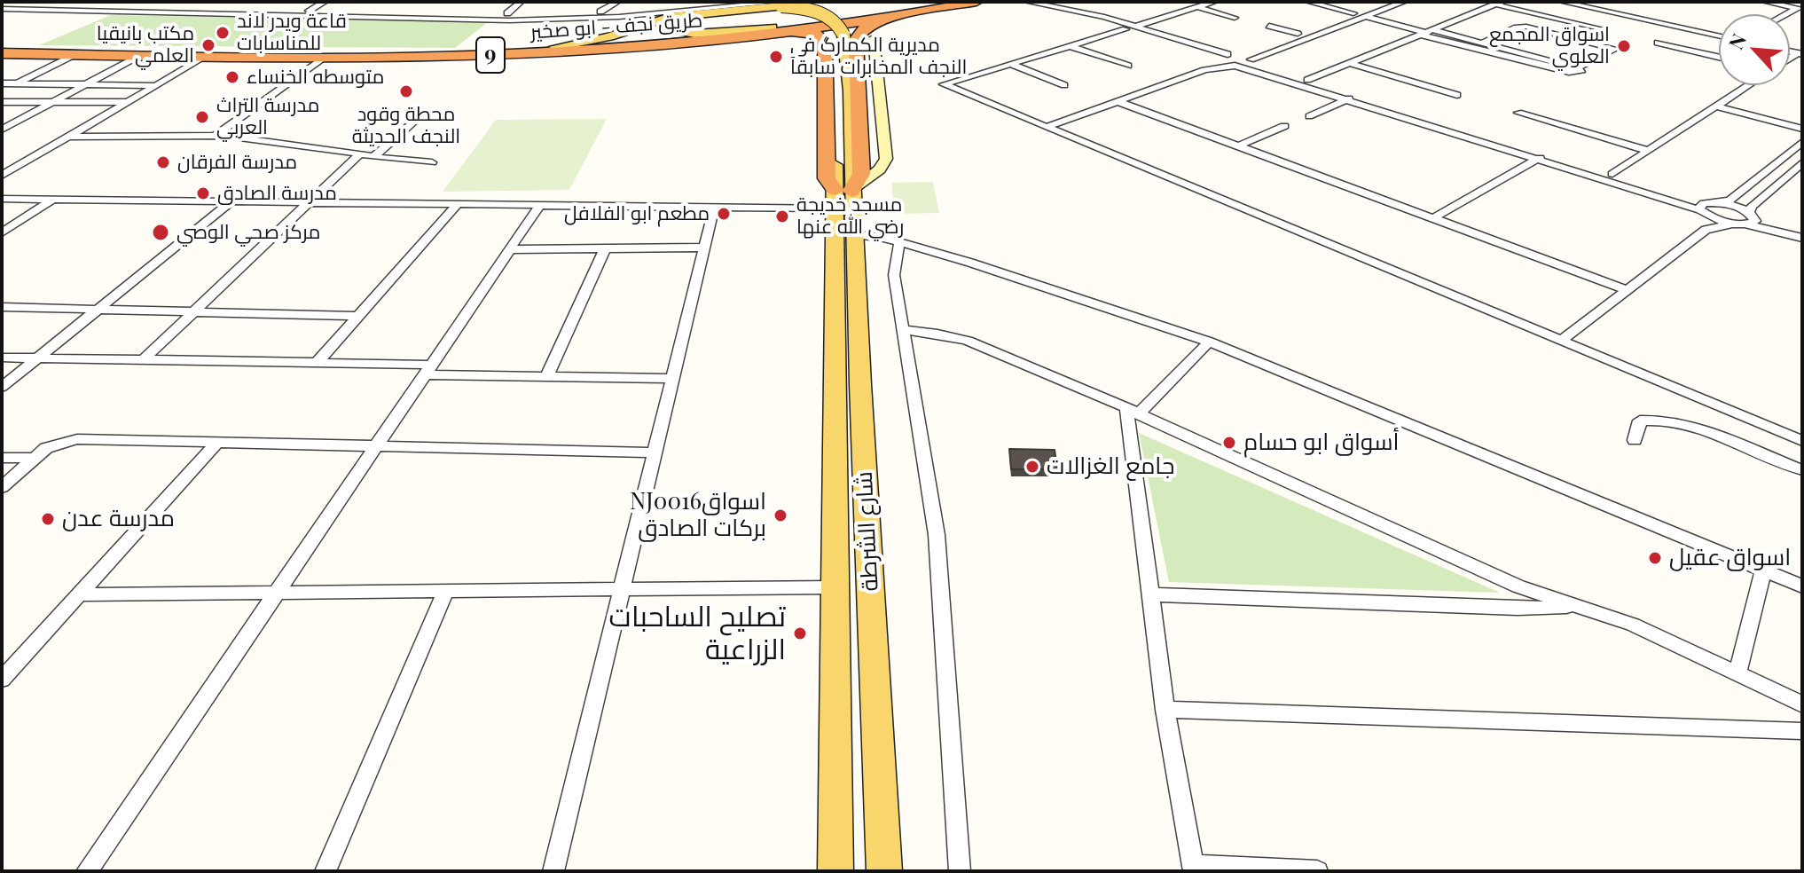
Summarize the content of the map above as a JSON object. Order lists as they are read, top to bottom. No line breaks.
{"streets":{"highway":["طريق نجف - ابو صخير","9"],"main road":["شارع الشرطة"]},"crossings":[["طريق نجف - ابو صخير","9"]],"places":["قاعة ويدر لاند للمناسابات","مكتب بانيقيا العلمي","اسواق المجمع العلوي","مديرية الكمارگ في النجف المخابرات سابقآ","متوسطه الخنساء","محطة وقود النجف الحديثة","مدرسة التراث العربي","مدرسة الفرقان","مدرسة الصادق","مطعم ابو الفلافل","مسجد خديجة رضي الله عنها","مركز صحي الوصي","أسواق ابو حسام","جامع الغزالات","NJ0016اسواق برکات الصادق","مدرسة عدن","اسواق عقيل","تصليح الساحبات الزراعية"],"north":"top left"}
